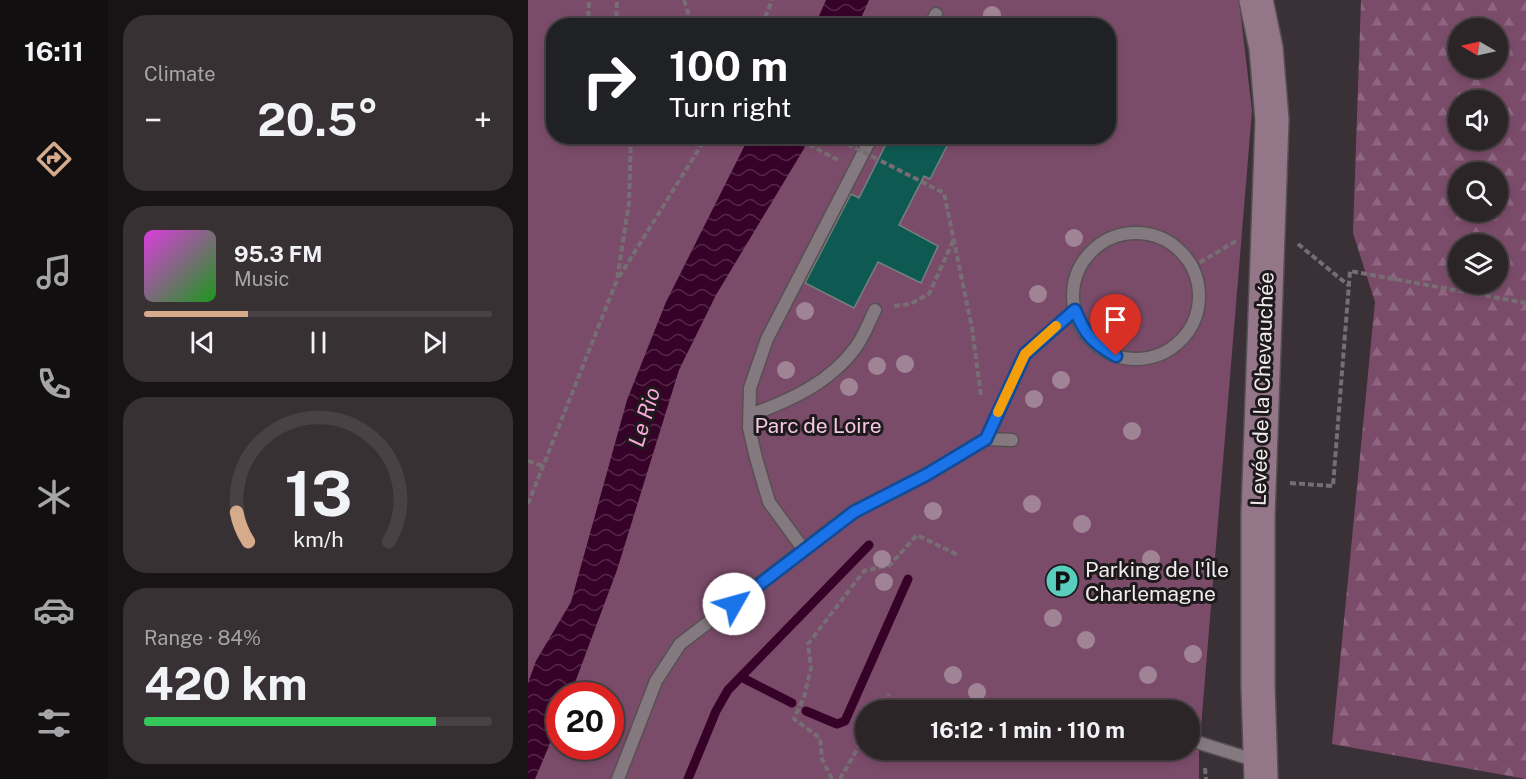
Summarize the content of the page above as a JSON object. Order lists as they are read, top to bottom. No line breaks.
{"streets":{"street":["Levée de la Chevauchée"]},"water":["Le Rio"],"parks":["Parc de Loire"],"places":{"parking":["Parking de l'Île Charlemagne"]},"north":"left","page":{"tabs":"16:11","tile":["Climate",["Range · 84%","420 km"]],"turn":["100 m","Turn right"],"heat":["−","20.5°","+"],"song":["95.3 FM","Music"],"limit":"20","trip":"16:12 · 1 min · 110 m","gauge":["13","km/h"]}}
